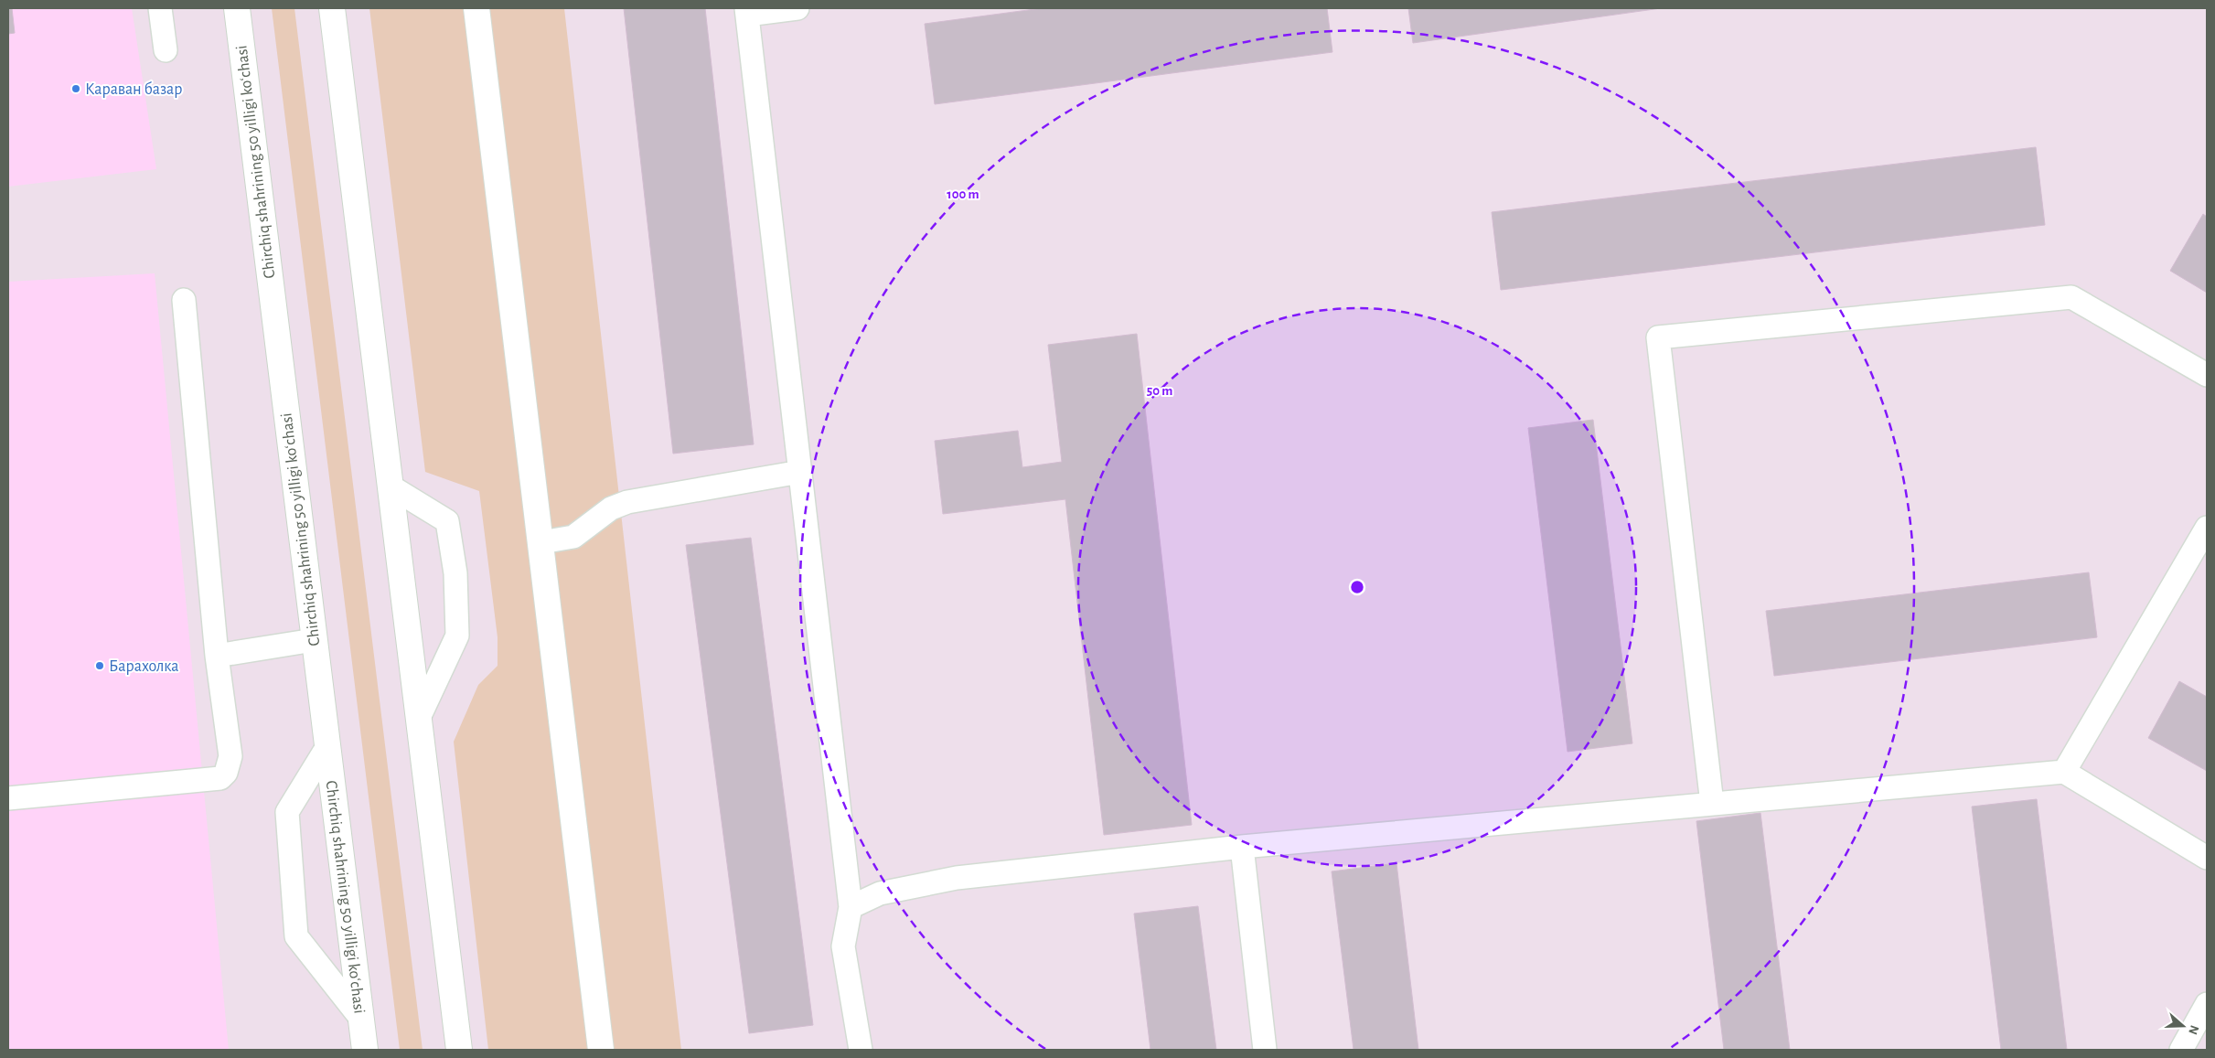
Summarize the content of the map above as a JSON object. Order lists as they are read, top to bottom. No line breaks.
{"streets":{"main road":["Chirchiq shahrining 50 yilligi koʻchasi"]},"places":["Караван базар","Барахолка"],"north":"right","rings":["100 m","50 m"]}
